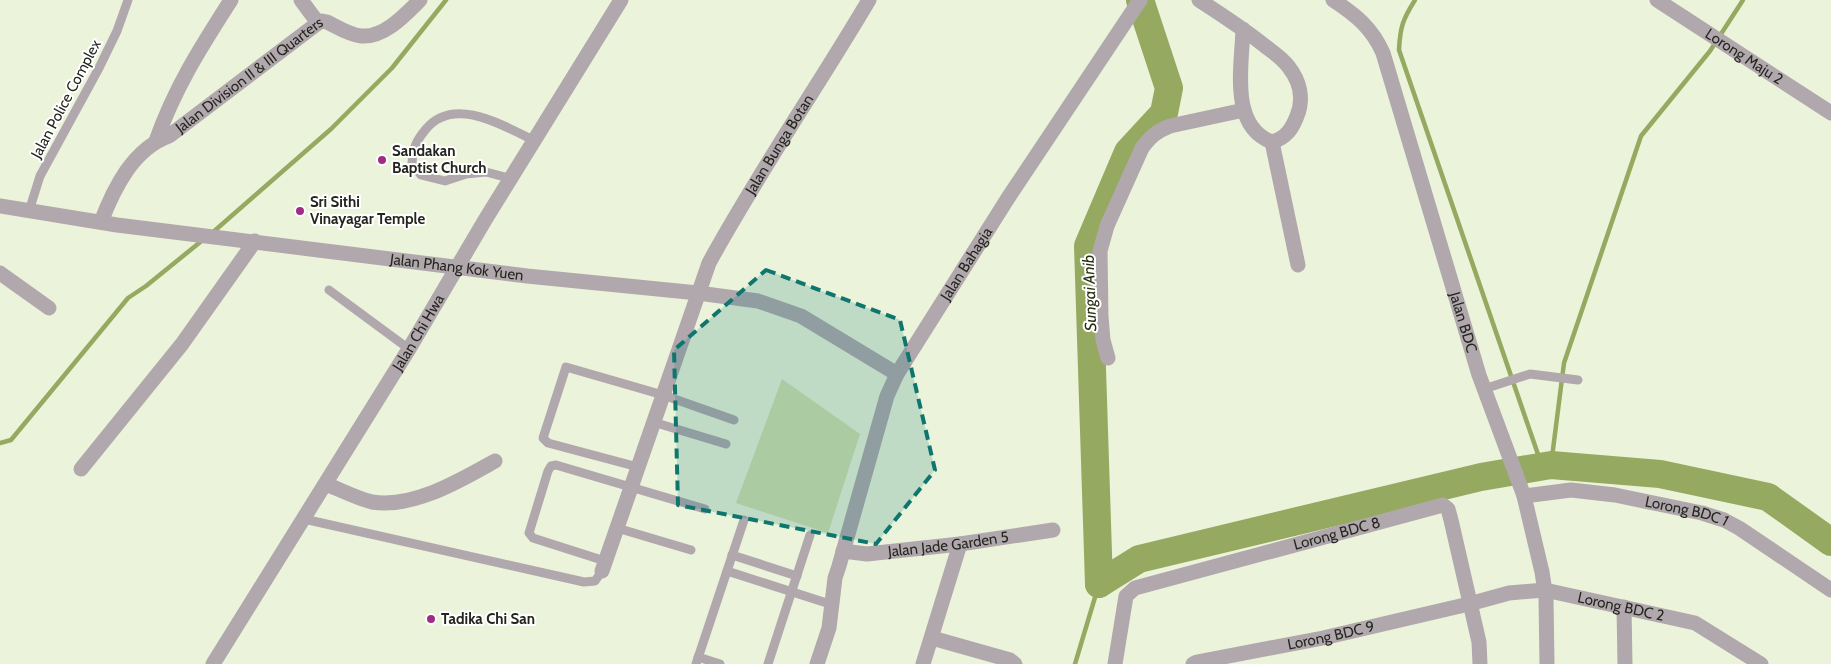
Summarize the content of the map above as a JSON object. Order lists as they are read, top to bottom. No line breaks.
{"streets":{"street":["Lorong Maju 2","Jalan Division II & III Quarters","Jalan Bunga Botan","Jalan Bahagia","Jalan Phang Kok Yuen","Jalan BDC","Jalan Chi Hwa","Lorong BDC 1","Lorong BDC 8","Jalan Jade Garden 5","Lorong BDC 2","Lorong BDC 9"],"lane":["Jalan Police Complex"]},"crossings":[["Jalan Division II & III Quarters","Jalan Phang Kok Yuen"],["Jalan Police Complex","Jalan Phang Kok Yuen"],["Jalan Bunga Botan","Jalan Phang Kok Yuen"],["Jalan Bahagia","Jalan Phang Kok Yuen"],["Jalan Bahagia","Jalan Jade Garden 5"],["Jalan Phang Kok Yuen","Jalan Chi Hwa"],["Jalan BDC","Lorong BDC 1"],["Jalan BDC","Lorong BDC 2"],["Lorong BDC 8","Lorong BDC 2"],["Lorong BDC 8","Lorong BDC 9"],["Lorong BDC 2","Lorong BDC 9"]],"water":["Sungai Anib"],"places":["Sandakan Baptist Church","Sri Sithi Vinayagar Temple","Tadika Chi San"]}
